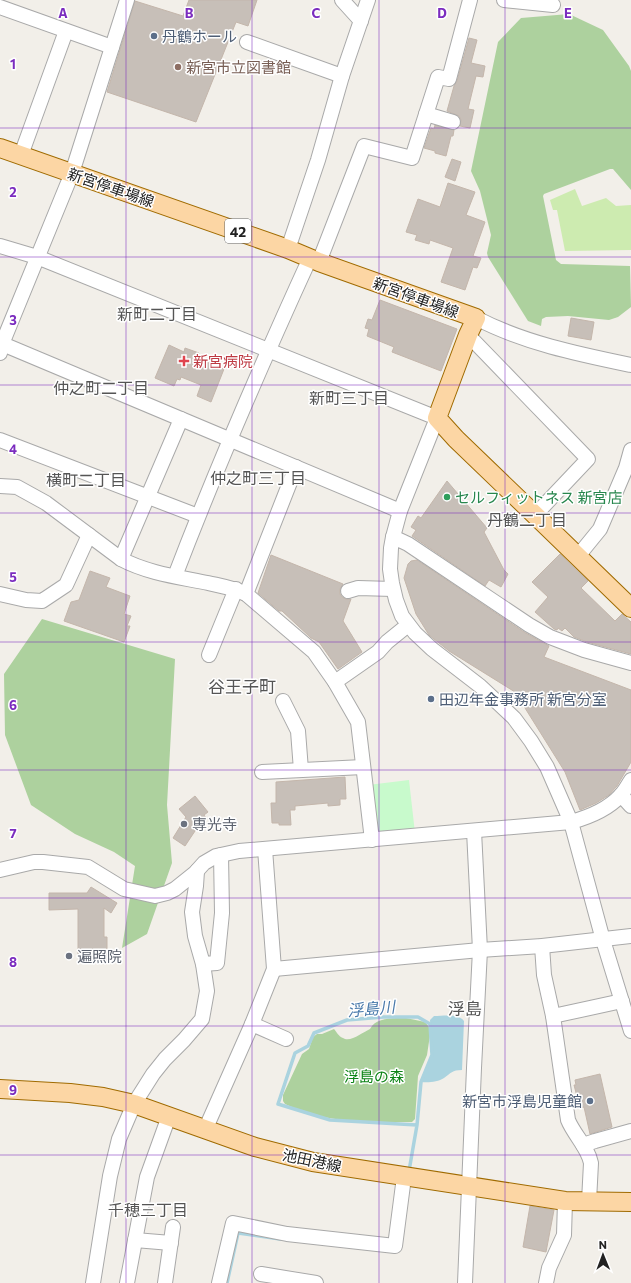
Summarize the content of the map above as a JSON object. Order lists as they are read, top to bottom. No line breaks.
{"streets":{"main road":["新宮停車場線","42","池田港線"]},"districts":["新町二丁目","仲之町二丁目","新町三丁目","仲之町三丁目","横町二丁目","丹鶴二丁目","谷王子町","浮島","千穂三丁目"],"water":["浮島川"],"parks":["浮島の森"],"places":{"other":["丹鶴ホール","新宮市立図書館","セルフィットネス 新宮店","田辺年金事務所 新宮分室","専光寺","遍照院","新宮市浮島児童館"],"health":["新宮病院"]},"north":"top","grid":{"columns":["A","B","C","D","E"],"rows":["1","2","3","4","5","6","7","8","9"]}}
